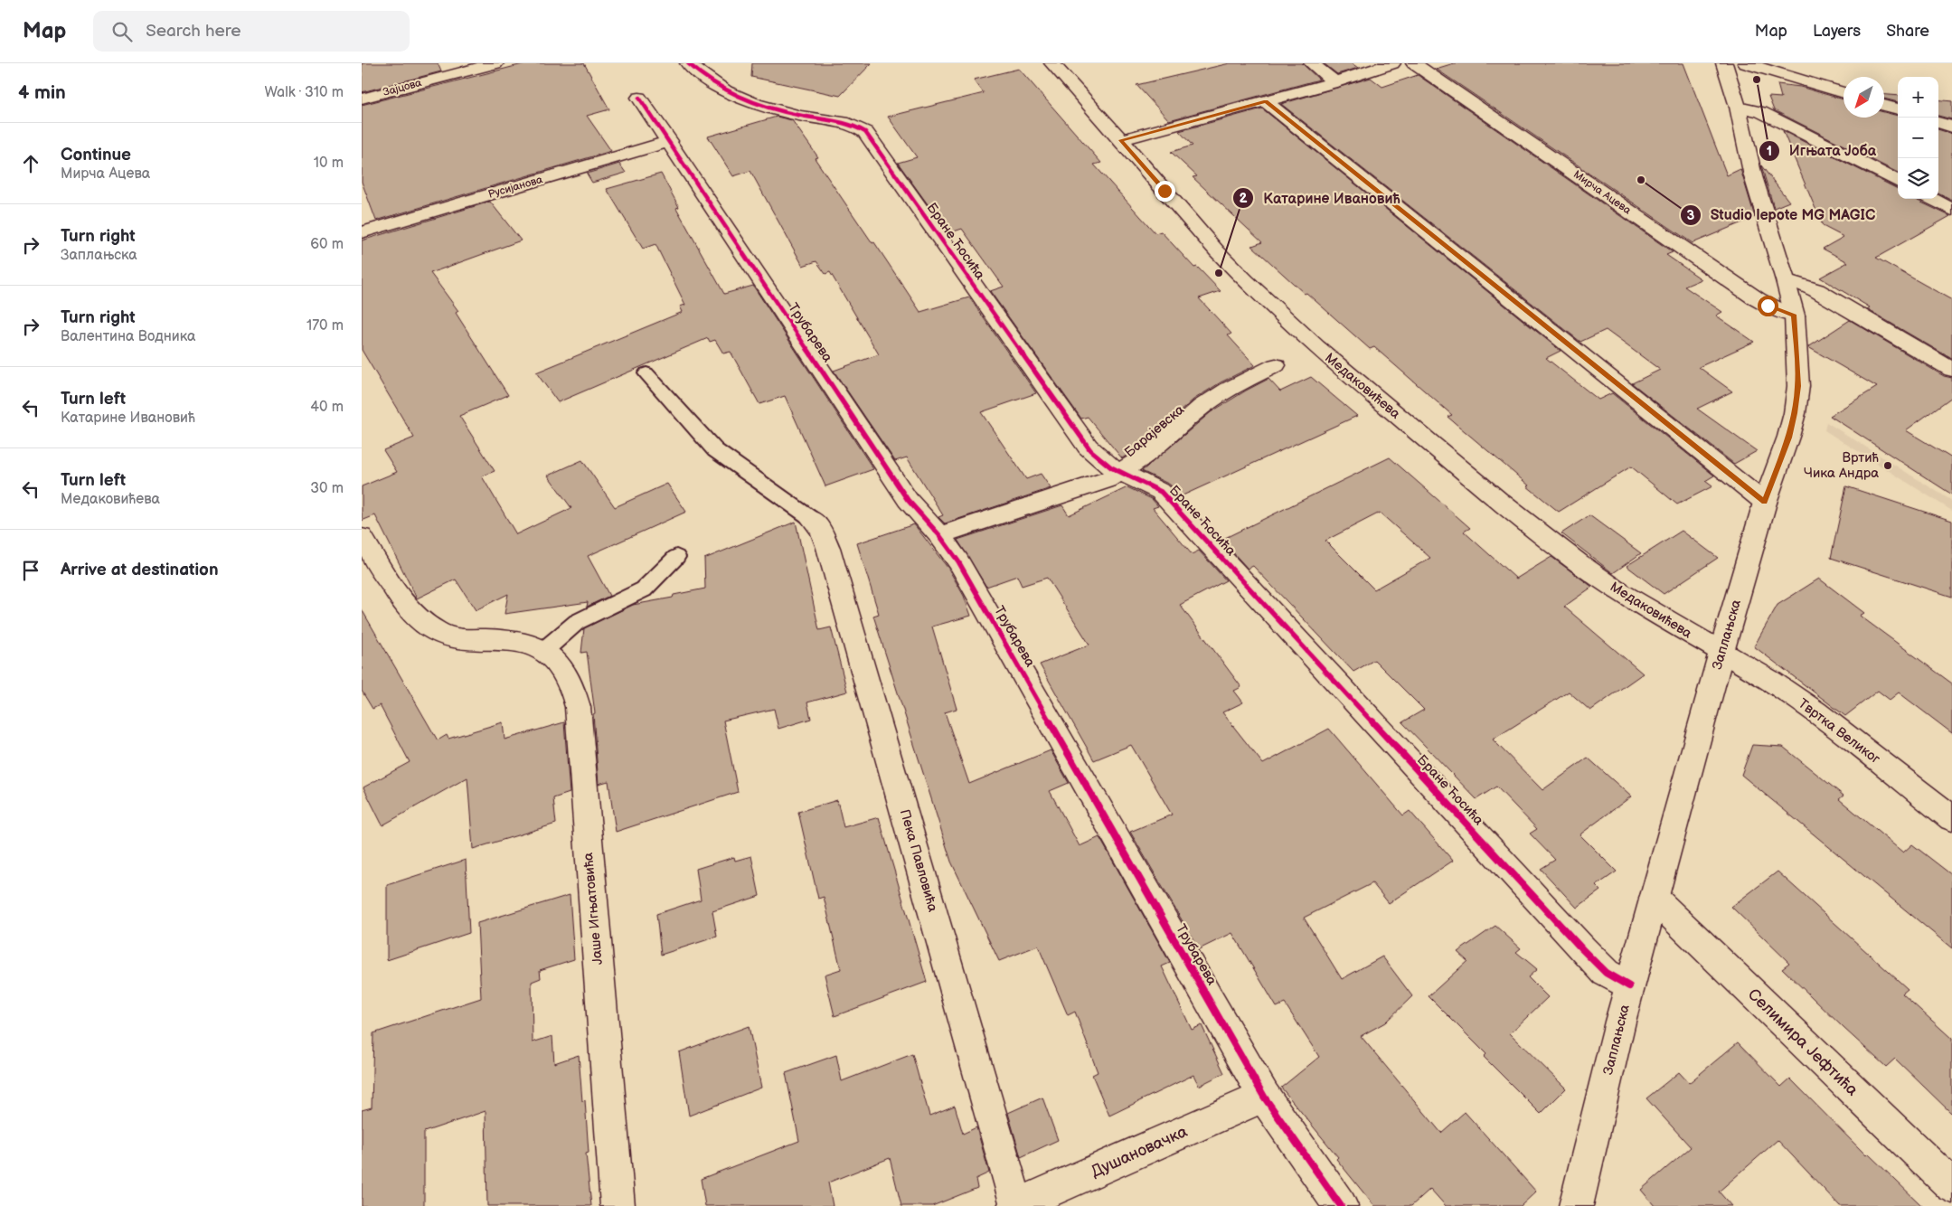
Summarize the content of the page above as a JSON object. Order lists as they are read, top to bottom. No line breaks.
{"streets":{"street":["Зајцова","Русијанова","Мирча Ацева","Бране Ћосића","Трубарева","Медаковићева","Барајевска","Заплањска","Твртка Великог","Пека Павловића","Јаше Игњатовића","Селимира Јефтића","Душановачка"]},"crossings":[["Русијанова","Трубарева"],["Мирча Ацева","Заплањска"],["Бране Ћосића","Барајевска"],["Бране Ћосића","Заплањска"],["Трубарева","Барајевска"],["Трубарева","Душановачка"],["Медаковићева","Заплањска"],["Медаковићева","Твртка Великог"],["Заплањска","Твртка Великог"],["Заплањска","Селимира Јефтића"],["Пека Павловића","Душановачка"]],"places":["Игњата Јоба","Studio lepote MG MAGIC","Катарине Ивановић","Вртић Чика Андра"],"north":"bottom left","page":{"header":"Map","search":"Search here","nav":["Map","Layers","Share"],"heading":["4 min","Walk · 310 m"],"map_buttons":["+","−"],"list":[["Continue","Мирча Ацева","10 m"],["Turn right","Заплањска","60 m"],["Turn right","Валентина Водника","170 m"],["Turn left","Катарине Ивановић","40 m"],["Turn left","Медаковићева","30 m"],"Arrive at destination"]}}
